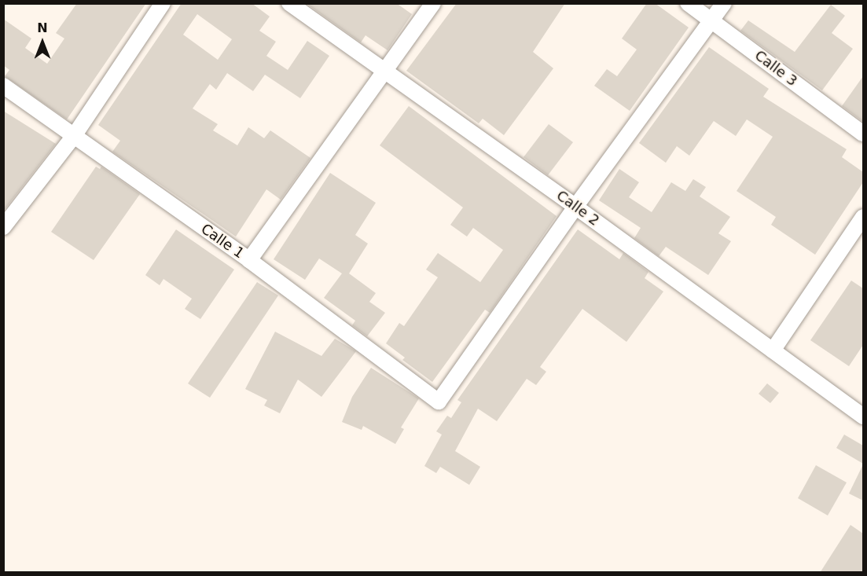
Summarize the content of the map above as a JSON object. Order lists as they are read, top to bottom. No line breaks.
{"streets":{"street":["Calle 3","Calle 2","Calle 1"]},"crossings":[["Calle 2","Calle 1"]],"north":"top"}
